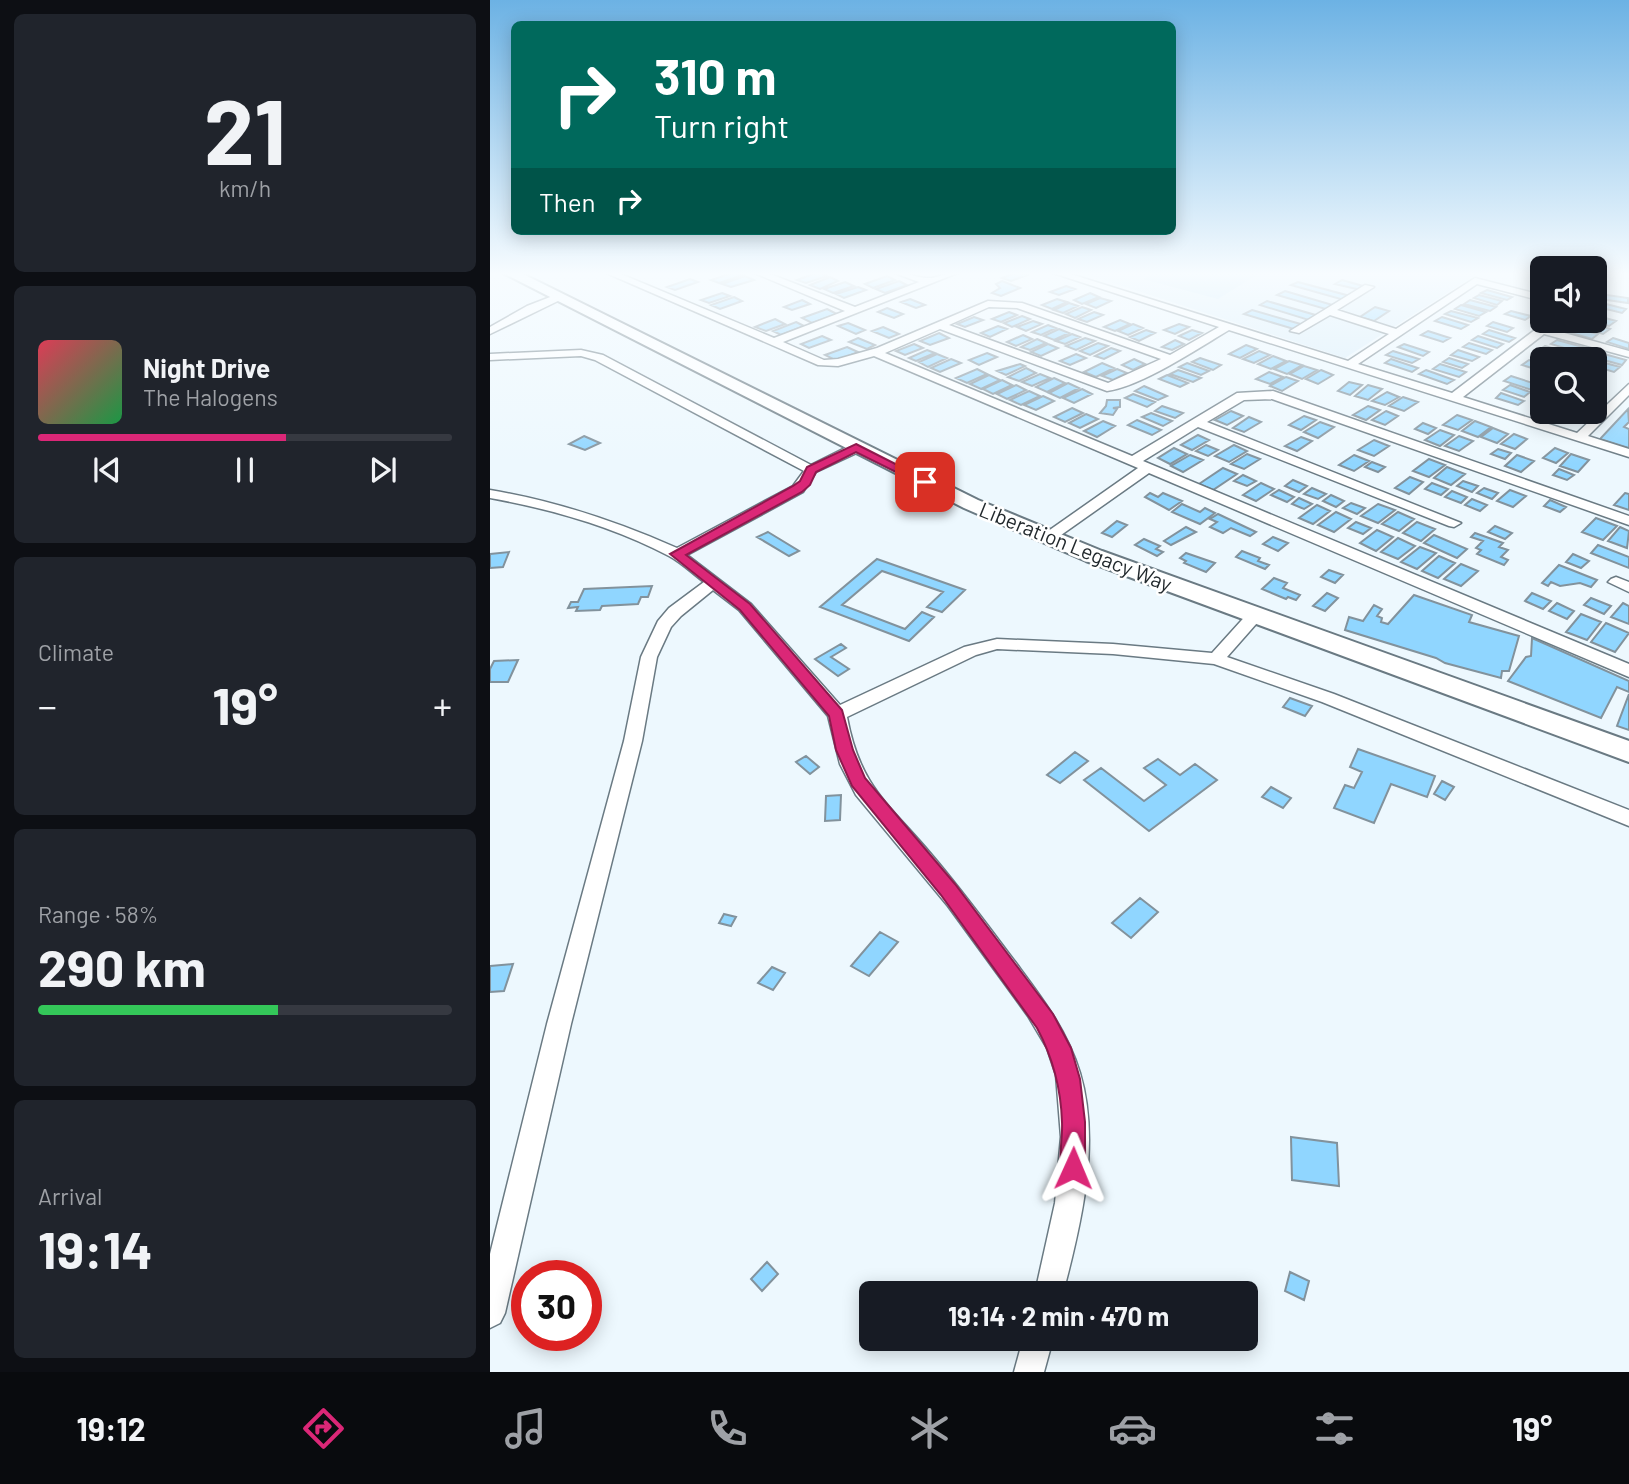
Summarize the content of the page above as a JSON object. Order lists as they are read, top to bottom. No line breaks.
{"streets":{"main road":["Liberation Legacy Way"]},"page":{"tile":[["21","km/h"],"Climate",["Range · 58%","290 km"],["Arrival","19:14"]],"turn":["310 m","Turn right"],"then":"Then","song":["Night Drive","The Halogens"],"heat":["−","19°","+"],"limit":"30","trip":"19:14 · 2 min · 470 m","tabs":["19:12","19°"]}}
